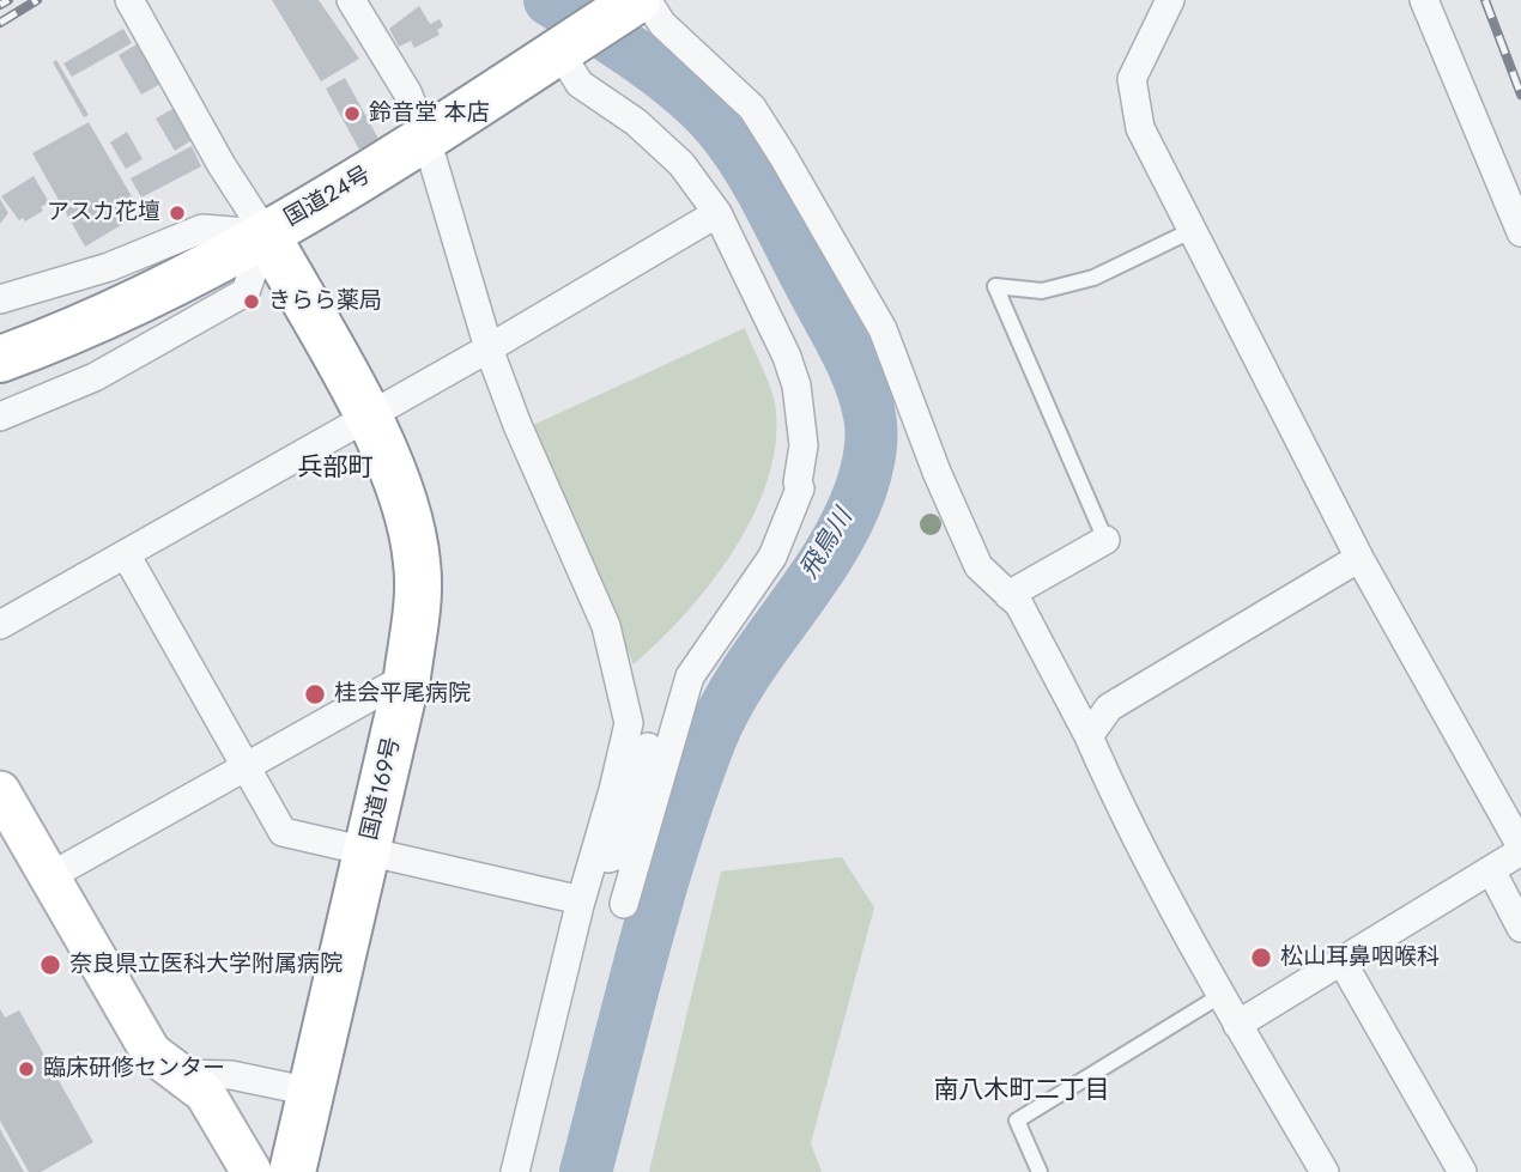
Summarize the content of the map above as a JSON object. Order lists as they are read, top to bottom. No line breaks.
{"streets":{"highway":["国道24号","国道169号"]},"crossings":[["国道24号","国道169号"]],"districts":["兵部町","南八木町二丁目"],"water":["飛鳥川"],"places":["鈴音堂 本店","アスカ花壇","きらら薬局","桂会平尾病院","松山耳鼻咽喉科","奈良県立医科大学附属病院","臨床研修センター"]}
